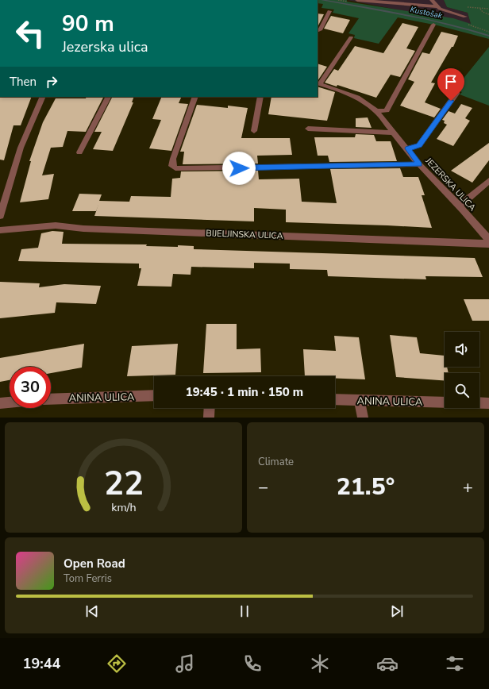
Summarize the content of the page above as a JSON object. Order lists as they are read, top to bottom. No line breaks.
{"streets":{"street":["JEZERSKA ULICA","BIJELJINSKA ULICA","ANINA ULICA"]},"water":["Kustošak"],"page":{"turn":["90 m","Jezerska ulica"],"then":"Then","limit":"30","trip":"19:45 · 1 min · 150 m","tile":"Climate","heat":["−","21.5°","+"],"song":["Open Road","Tom Ferris"],"tabs":"19:44","gauge":["22","km/h"]}}
